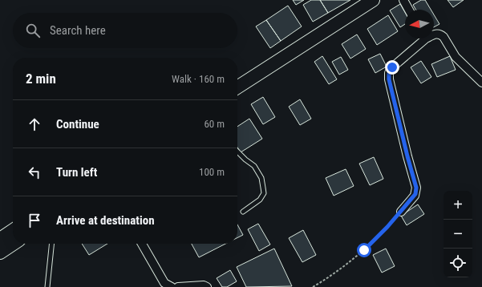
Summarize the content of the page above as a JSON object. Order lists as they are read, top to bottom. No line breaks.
{"north":"left","page":{"search":"Search here","heading":["2 min","Walk · 160 m"],"list":[["Continue","60 m"],["Turn left","100 m"],"Arrive at destination"],"map_buttons":["+","−"]}}
